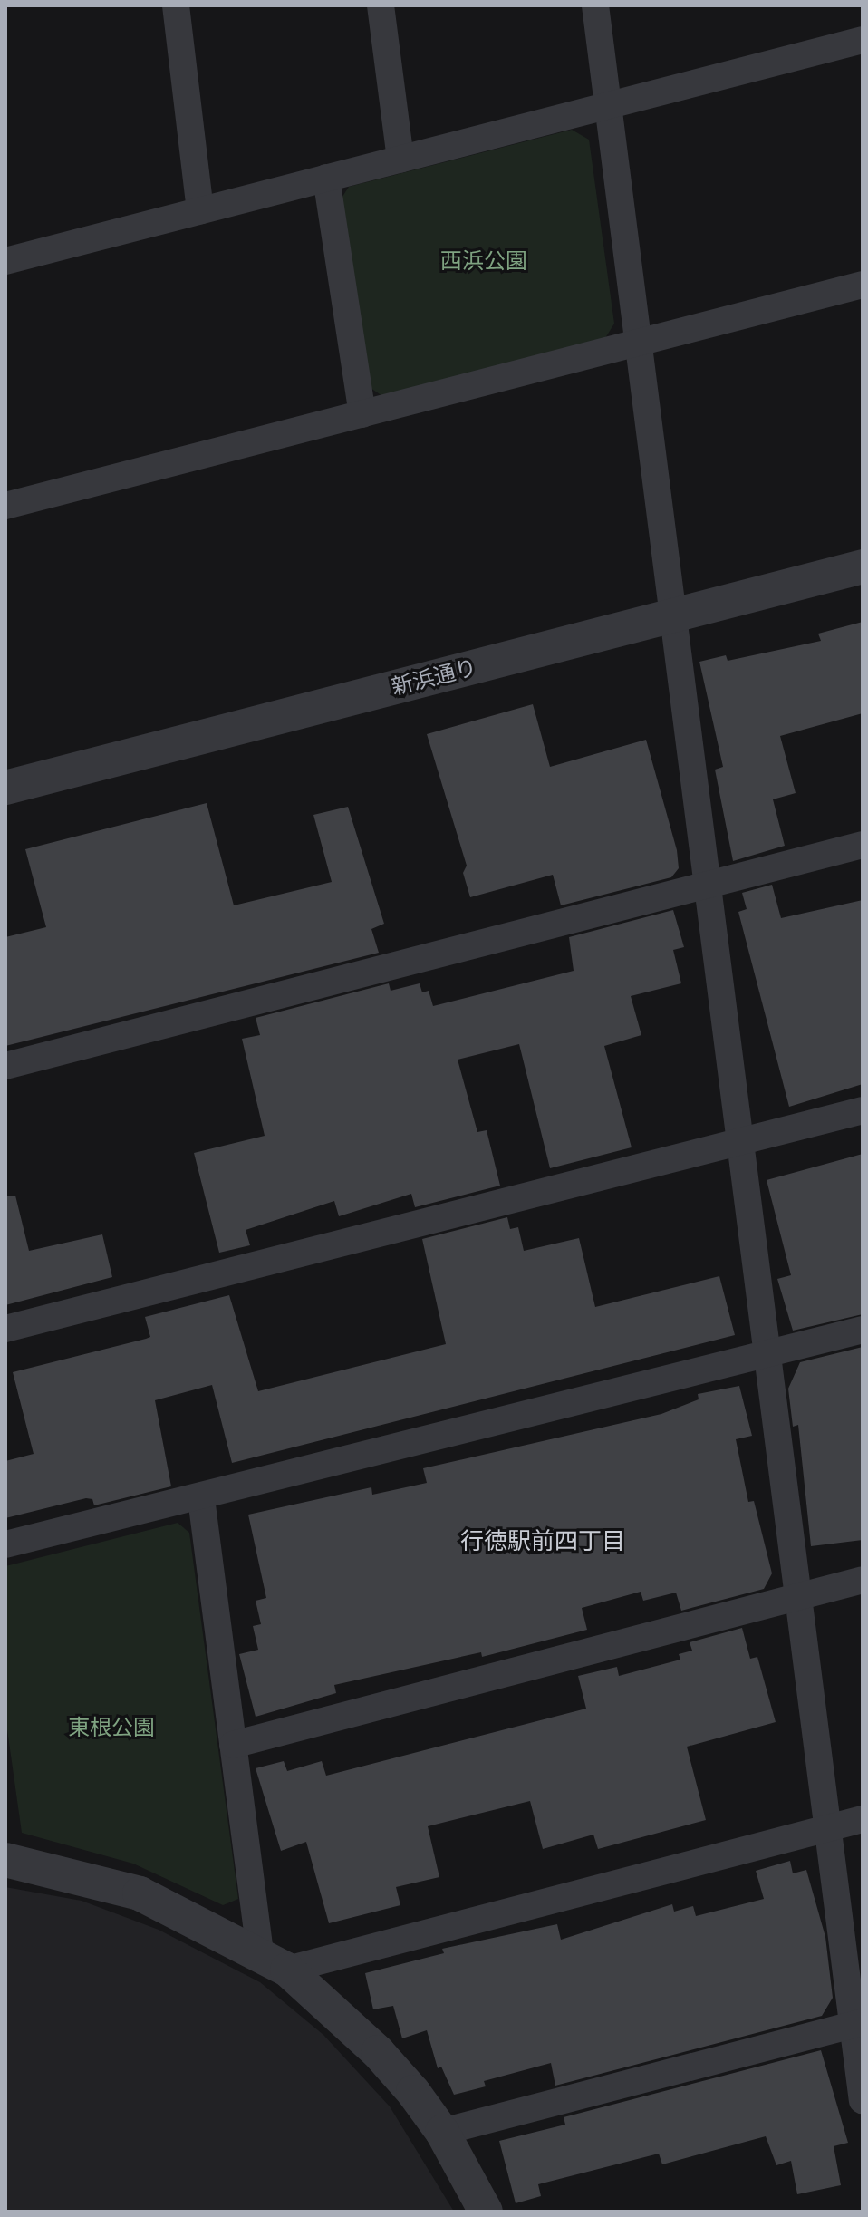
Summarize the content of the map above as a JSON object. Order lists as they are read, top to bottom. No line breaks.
{"streets":{"street":["新浜通り"]},"districts":["行徳駅前四丁目"],"parks":["西浜公園","東根公園"]}
